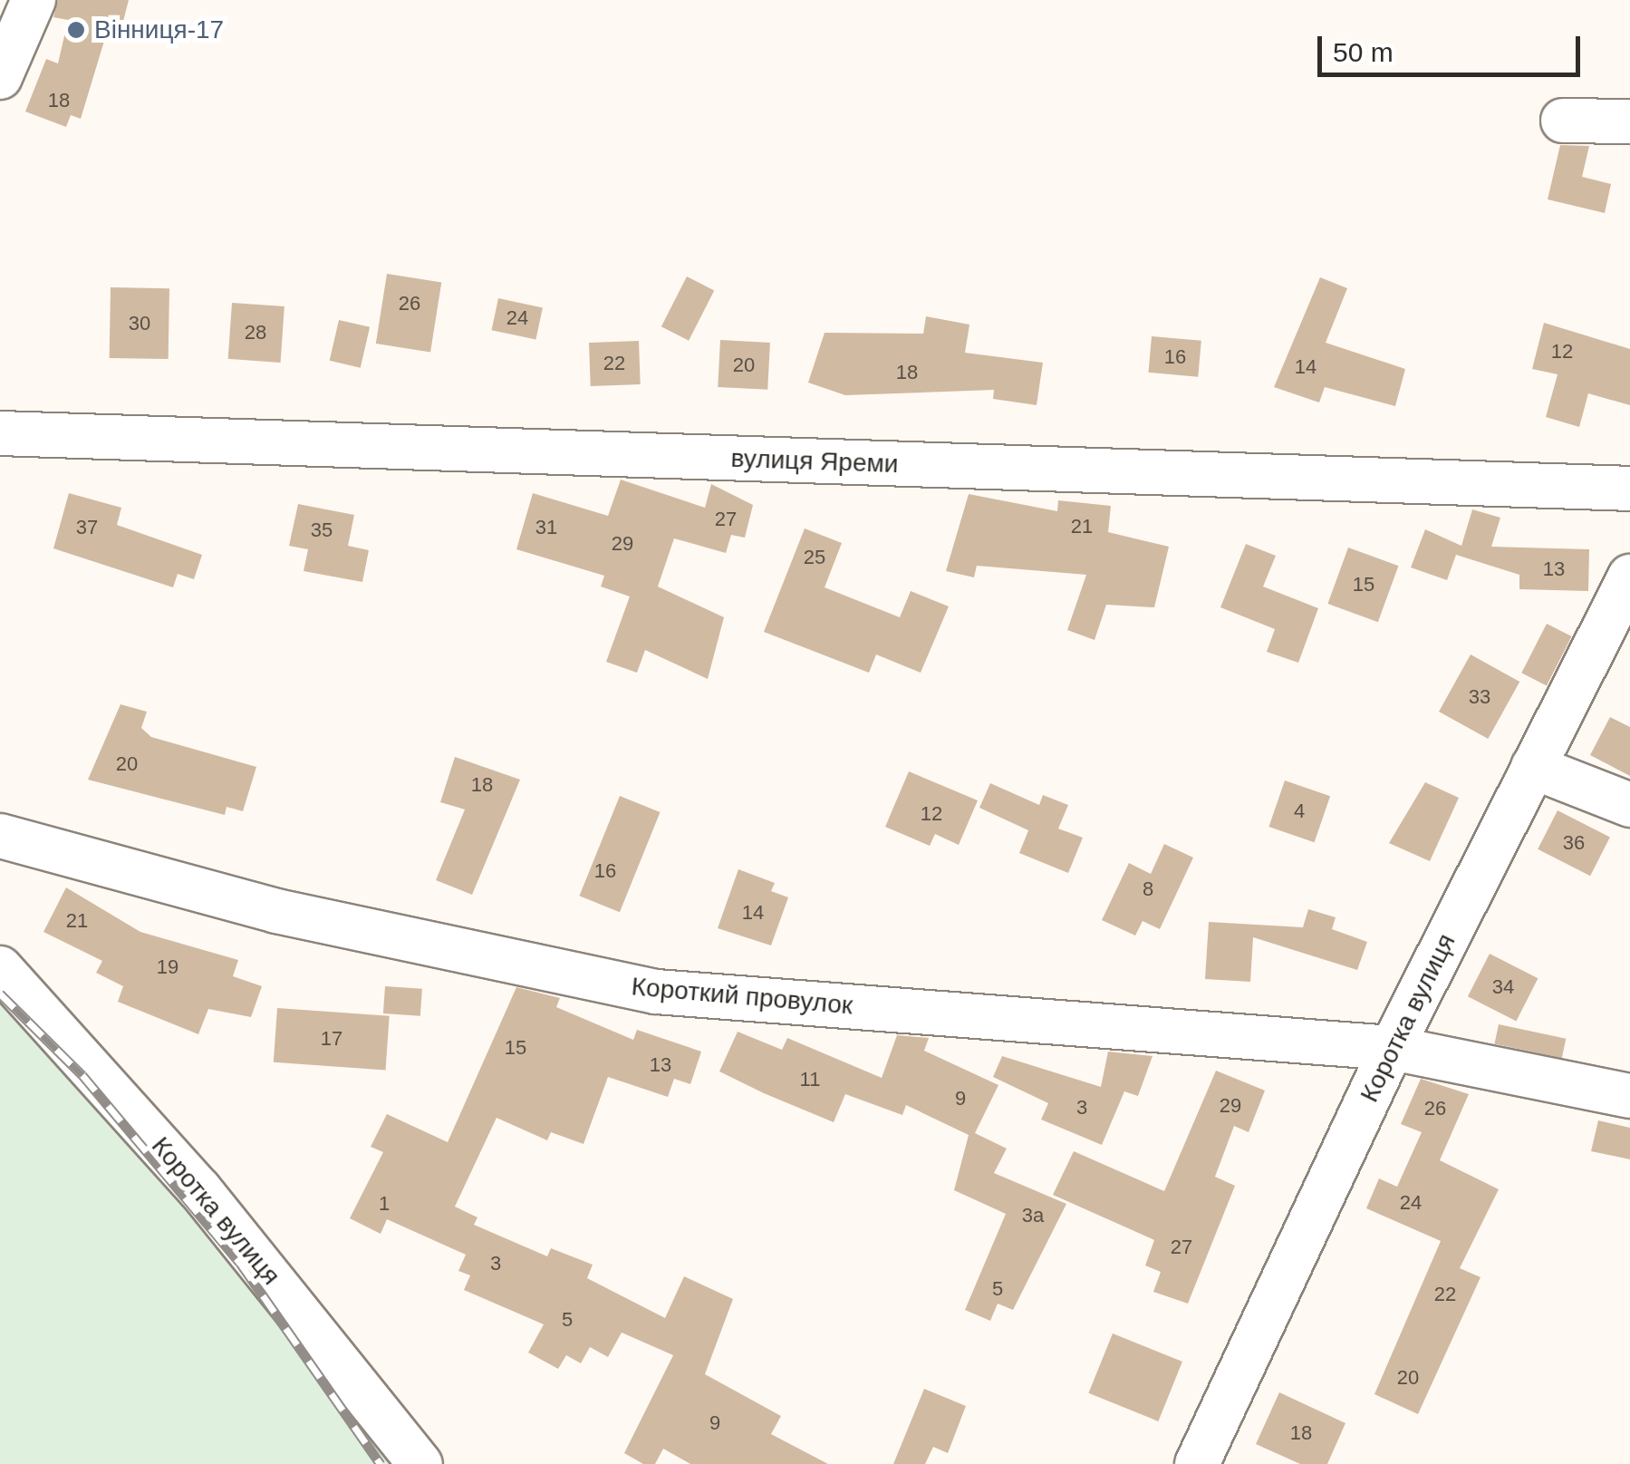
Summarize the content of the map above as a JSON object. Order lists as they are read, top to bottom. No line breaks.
{"streets":{"street":["вулиця Яреми","Короткий провулок","Коротка вулиця"]},"crossings":[["Короткий провулок","Коротка вулиця"]],"places":["Вінниця-17"],"house_numbers":["18","26","24","30","28","12","16","22","20","14","18","27","21","37","31","35","29","25","13","15","33","20","18","4","12","36","16","8","14","21","19","34","17","15","13","11","9","29","3","26","24","1","3а","27","3","5","22","5","20","9","18"],"scale_bar":"50 m"}
